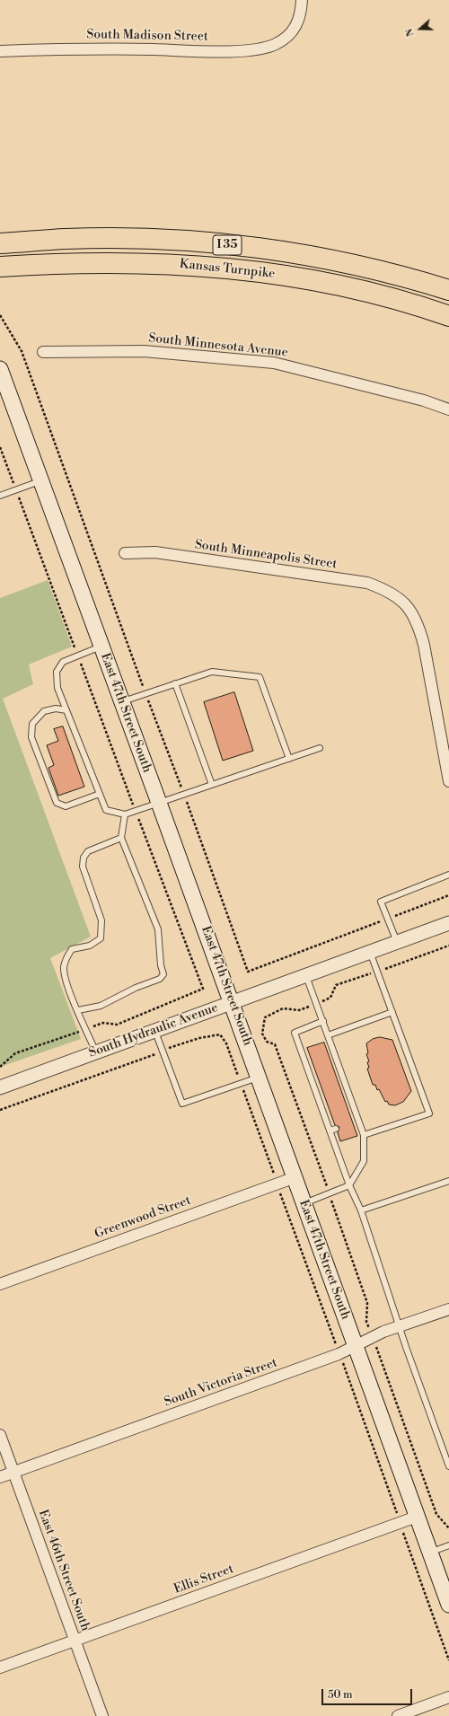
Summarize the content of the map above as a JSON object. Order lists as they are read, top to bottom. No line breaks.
{"streets":{"highway":["I 35","Kansas Turnpike"],"main road":["East 47th Street South"],"street":["South Madison Street","South Minnesota Avenue","South Minneapolis Street","South Hydraulic Avenue","Greenwood Street","South Victoria Street","East 46th Street South","Ellis Street"]},"crossings":[["East 47th Street South","South Hydraulic Avenue"],["East 47th Street South","Greenwood Street"],["East 47th Street South","South Victoria Street"],["East 47th Street South","Ellis Street"],["South Victoria Street","East 46th Street South"],["East 46th Street South","Ellis Street"]],"scale_bar":"50 m","north":"left"}
